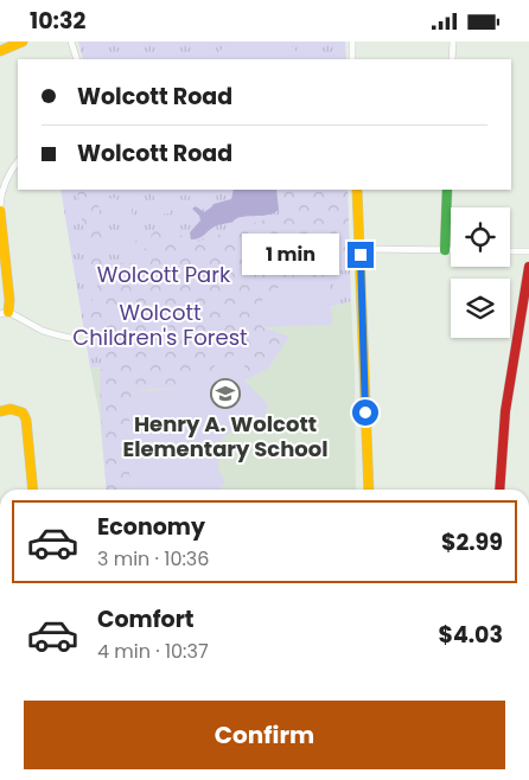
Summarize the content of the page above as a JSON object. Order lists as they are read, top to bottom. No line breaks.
{"parks":["Wolcott Park","Wolcott Children's Forest"],"places":{"school or university":["Henry A. Wolcott Elementary School"]},"page":{"status":"10:32","banner":["Wolcott Road","Wolcott Road"],"bubble":"1 min","list":[{"name":"Economy","note":"3 min · 10:36","value":"$2.99"},{"name":"Comfort","note":"4 min · 10:37","value":"$4.03"}],"buttons":"Confirm"}}
